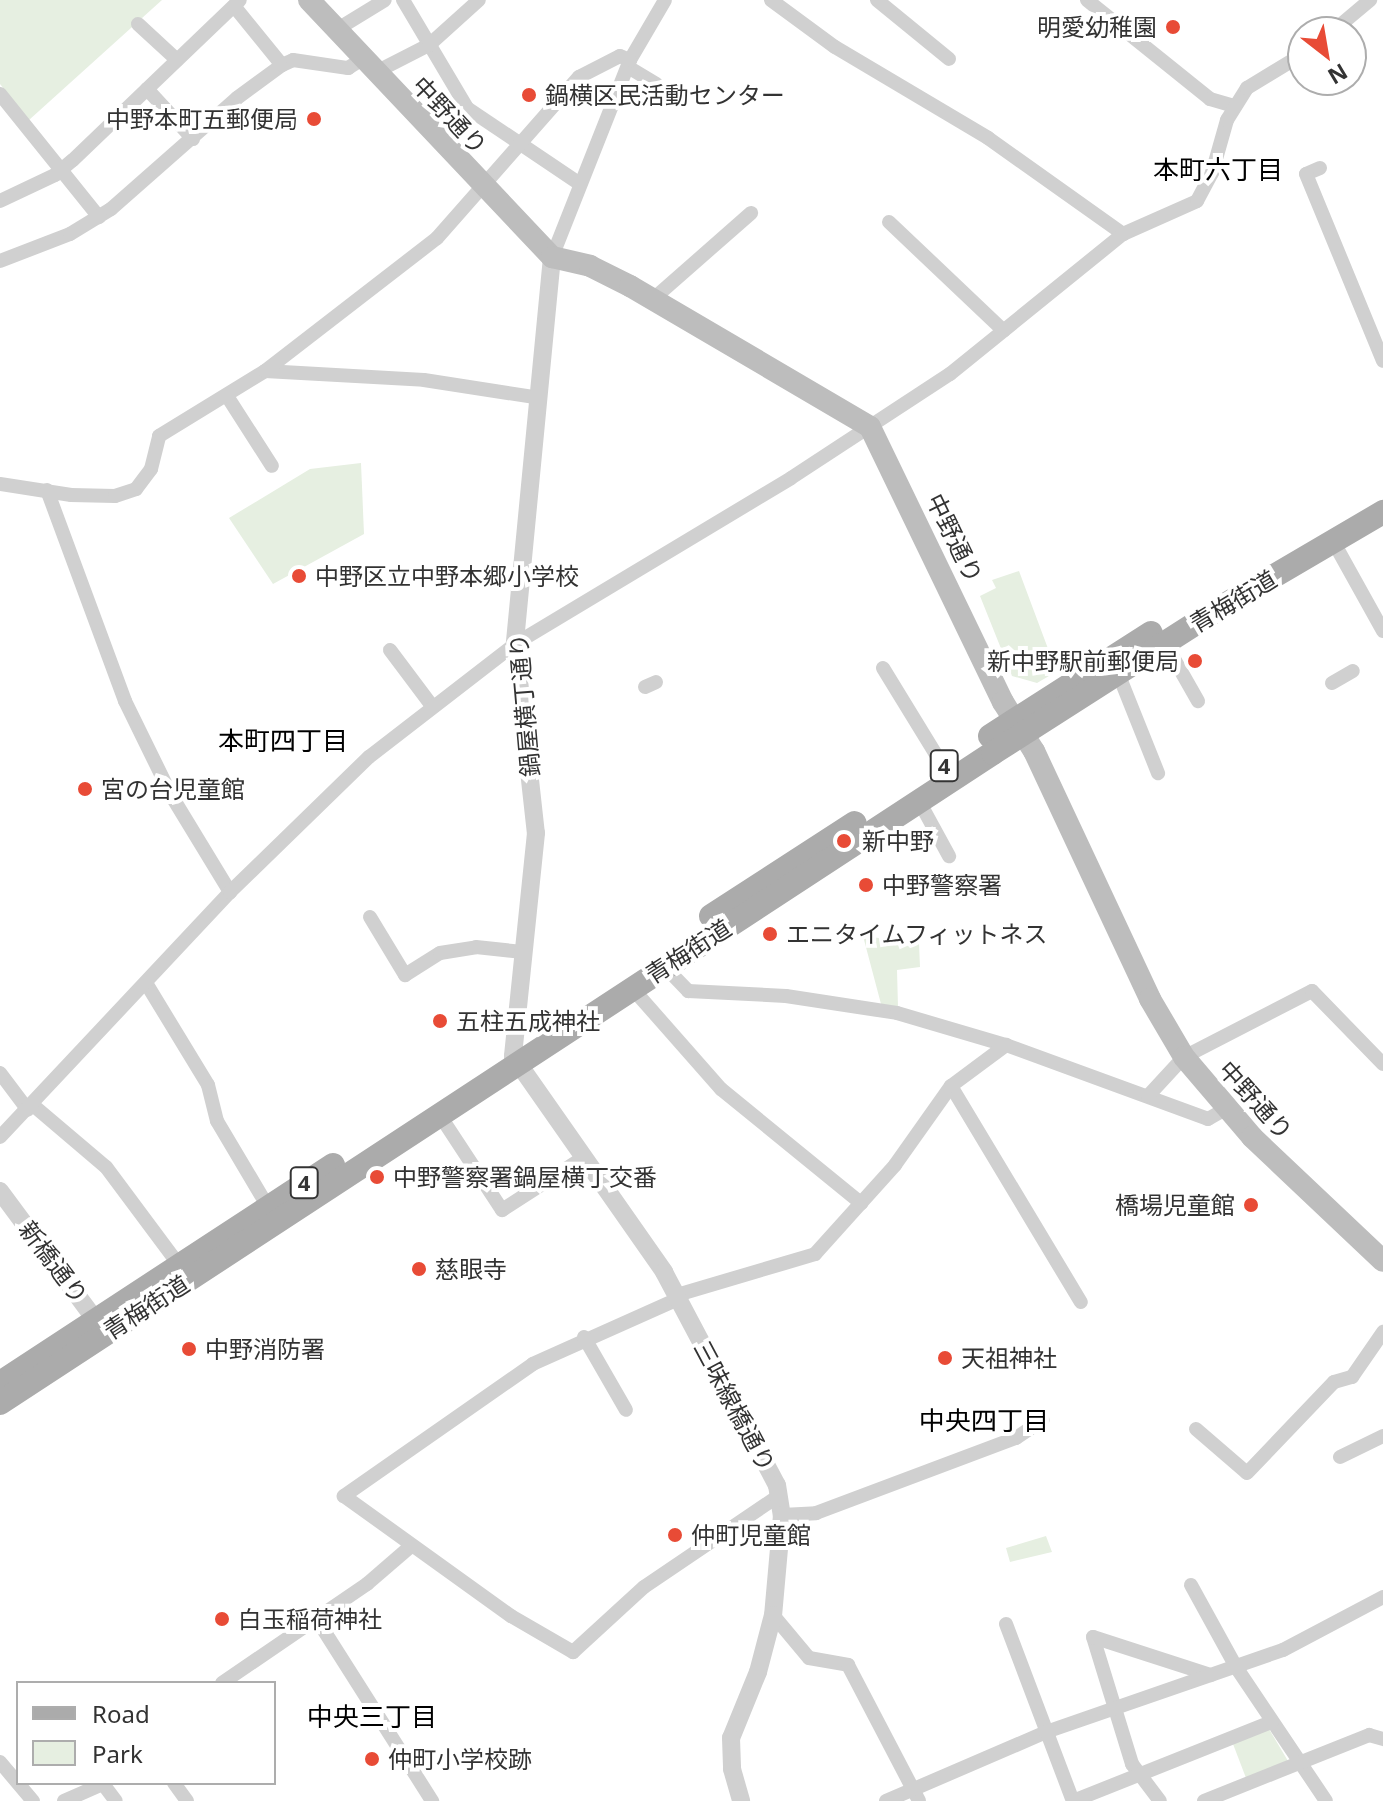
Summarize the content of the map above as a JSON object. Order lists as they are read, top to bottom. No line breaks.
{"streets":{"main road":["中野通り","青梅街道","4"],"street":["鍋屋横丁通り","新橋通り","三味線橋通り"]},"crossings":[["中野通り","青梅街道"],["中野通り","鍋屋横丁通り"],["青梅街道","鍋屋横丁通り"],["青梅街道","新橋通り"],["青梅街道","三味線橋通り"],["鍋屋横丁通り","三味線橋通り"]],"districts":["本町六丁目","本町四丁目","中央四丁目","中央三丁目"],"places":["明愛幼稚園","鍋横区民活動センター","中野本町五郵便局","中野区立中野本郷小学校","新中野駅前郵便局","宮の台児童館","新中野","中野警察署","エニタイムフィットネス","五柱五成神社","中野警察署鍋屋横丁交番","橋場児童館","慈眼寺","中野消防署","天祖神社","仲町児童館","白玉稲荷神社","仲町小学校跡"],"legend":["Road","Park"],"north":"bottom right"}
